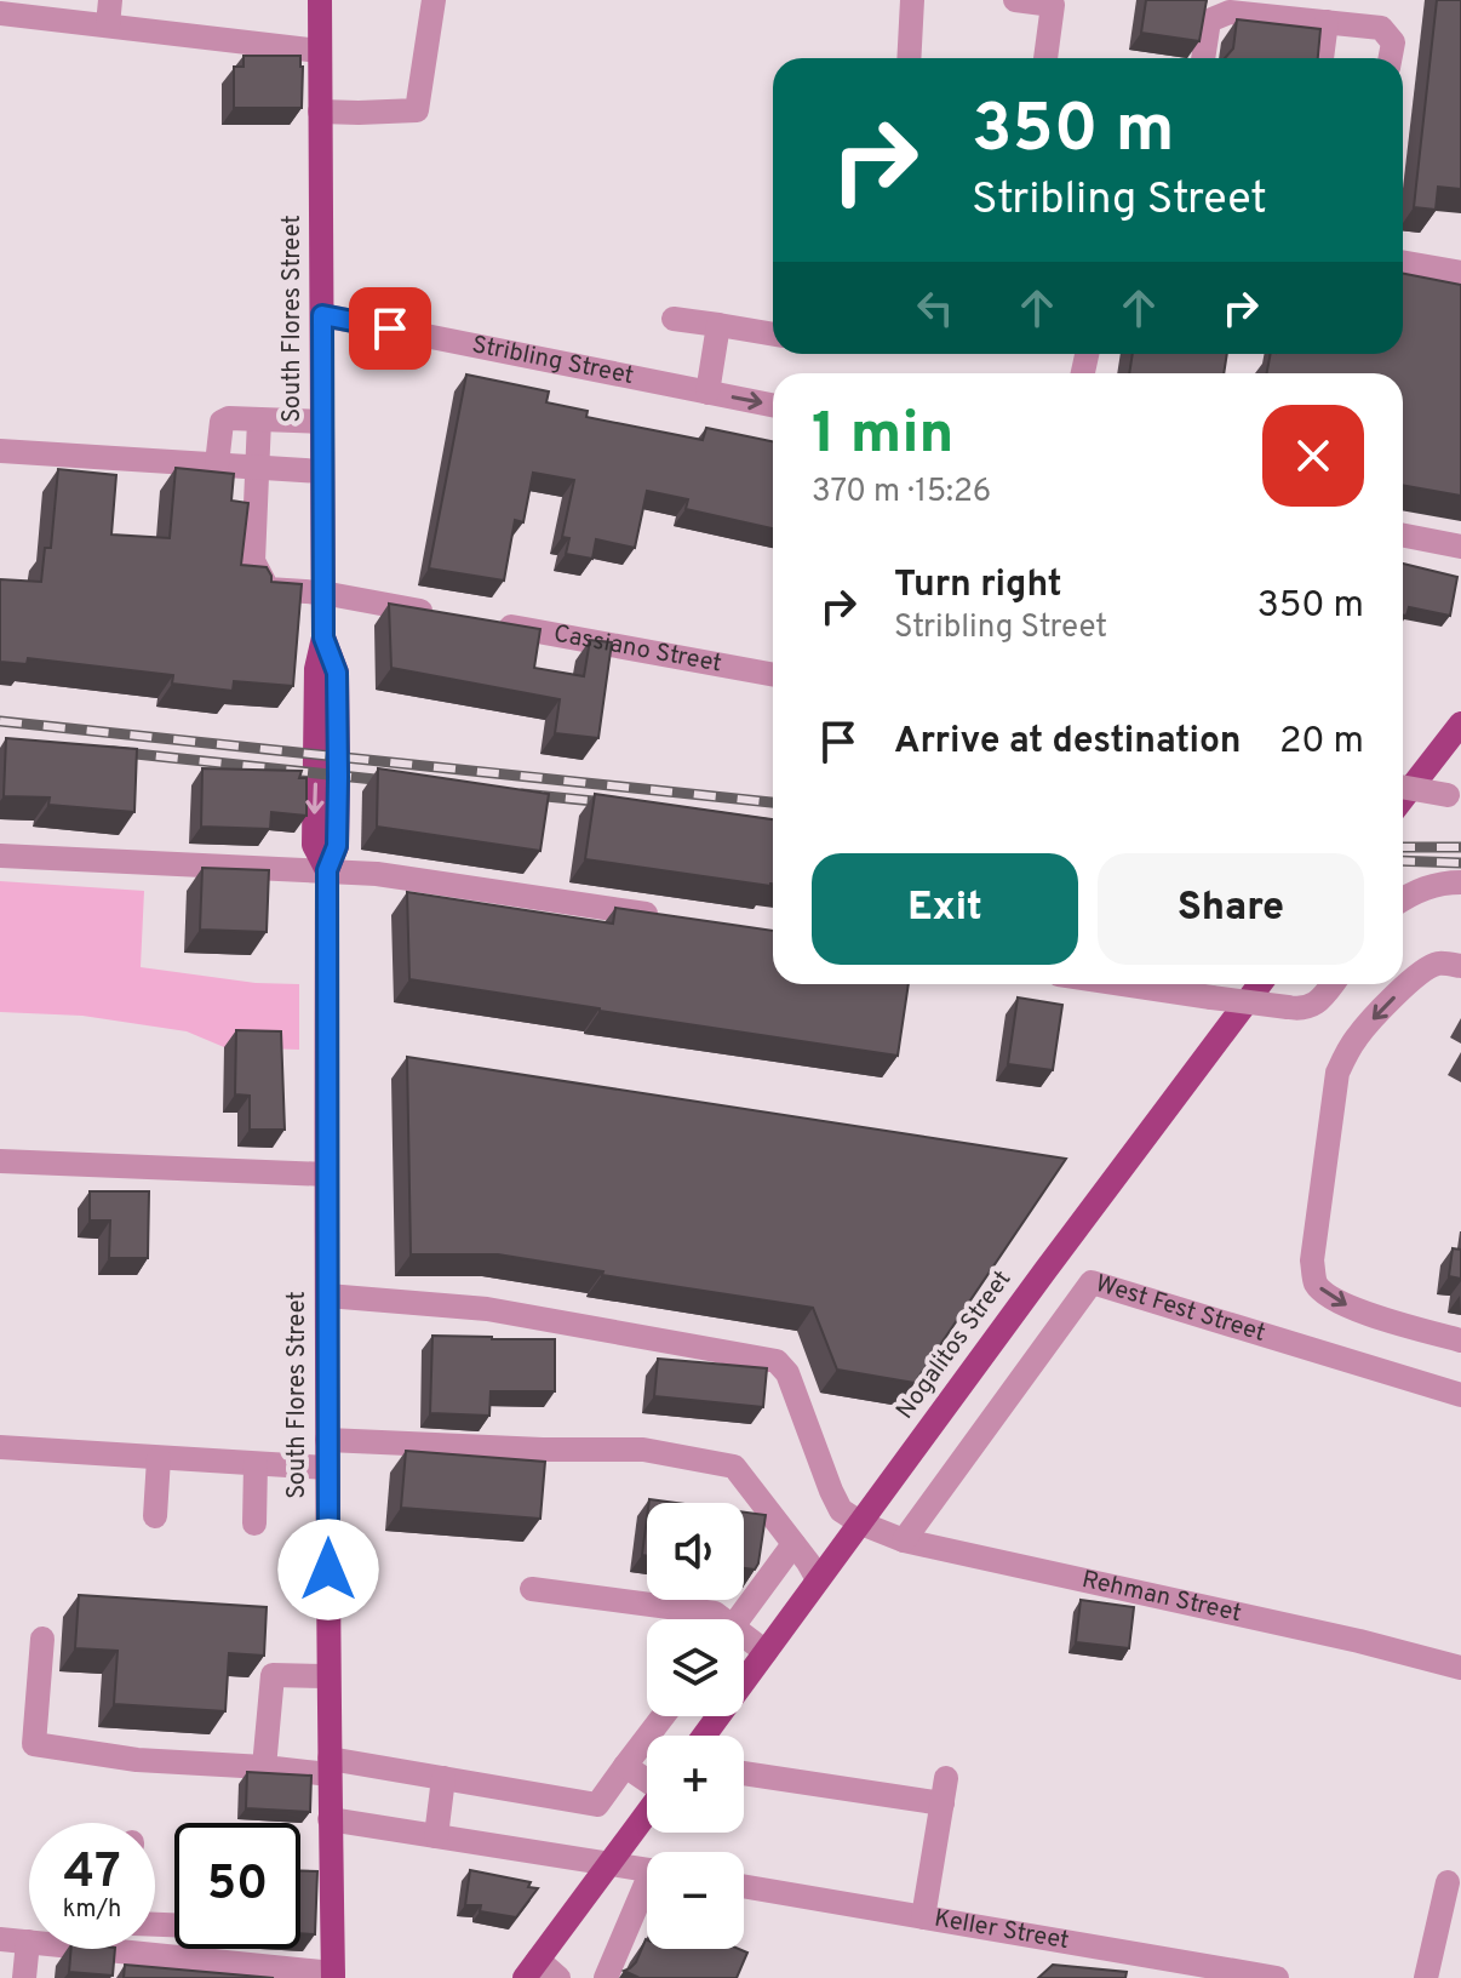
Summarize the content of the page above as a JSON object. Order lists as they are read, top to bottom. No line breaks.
{"streets":{"main road":["South Flores Street","Nogalitos Street"],"street":["Stribling Street","Cassiano Street","West Fest Street","Rehman Street","Keller Street"]},"crossings":[["South Flores Street","Stribling Street"],["West Fest Street","Rehman Street"],["Nogalitos Street","Rehman Street"]],"page":{"turn":["350 m","Stribling Street"],"heading":["1 min","370 m · 15:26"],"list":[{"name":"Turn right","note":"Stribling Street","value":"350 m"},{"name":"Arrive at destination","value":"20 m"}],"buttons":["Exit","Share"],"map_buttons":["+","−"],"speed":"47 km/h","limit":"50"}}
